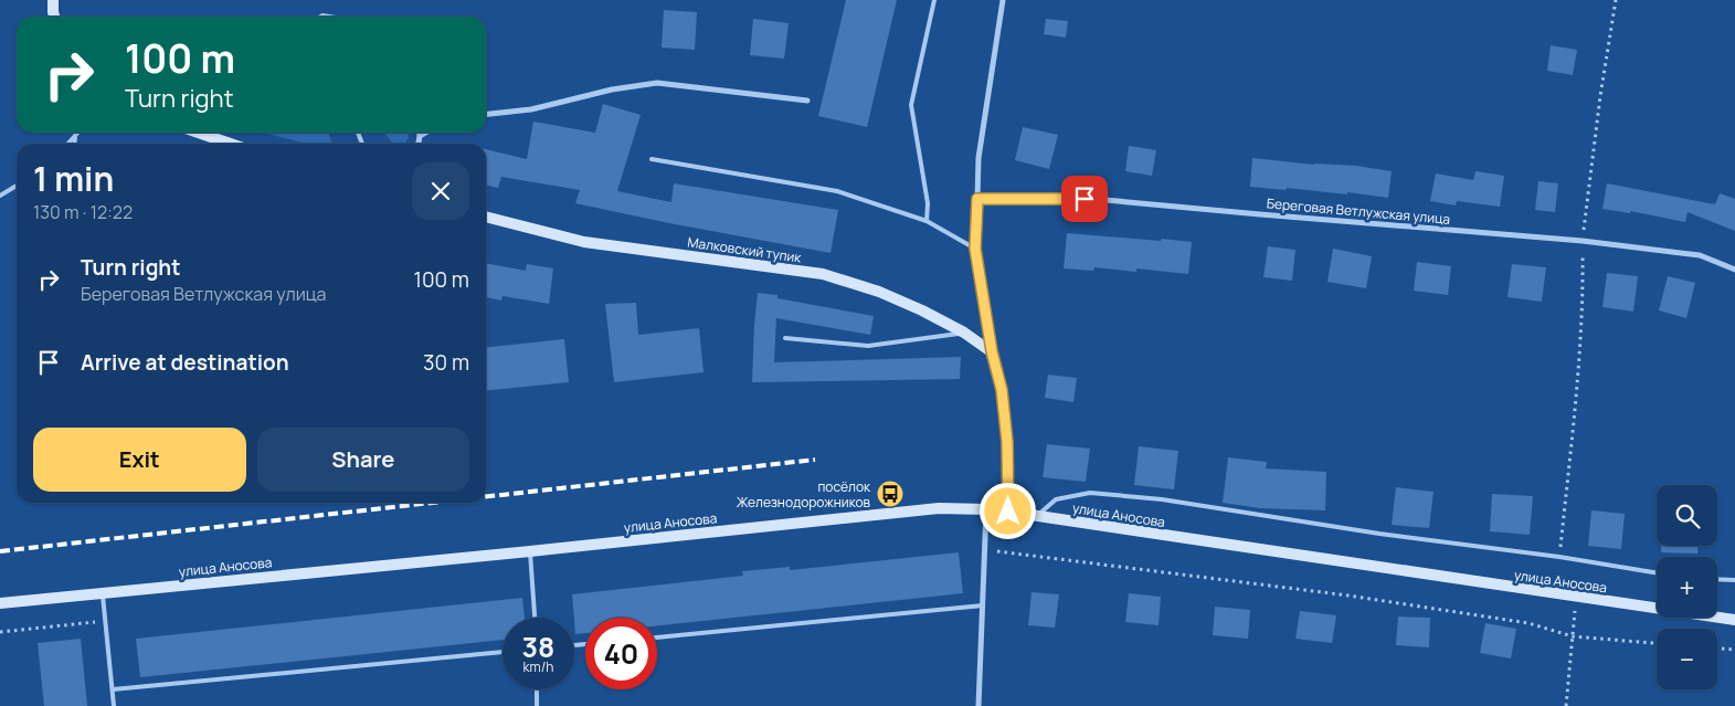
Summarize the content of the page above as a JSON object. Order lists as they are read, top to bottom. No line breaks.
{"streets":{"main road":["Малковский тупик","улица Аносова"],"street":["Береговая Ветлужская улица"]},"places":{"bus stop":["посёлок Железнодорожников"]},"page":{"turn":["100 m","Turn right"],"heading":["1 min","130 m · 12:22"],"list":[{"name":"Turn right","note":"Береговая Ветлужская улица","value":"100 m"},{"name":"Arrive at destination","value":"30 m"}],"buttons":["Exit","Share"],"map_buttons":["+","−"],"speed":"38 km/h","limit":"40"}}
